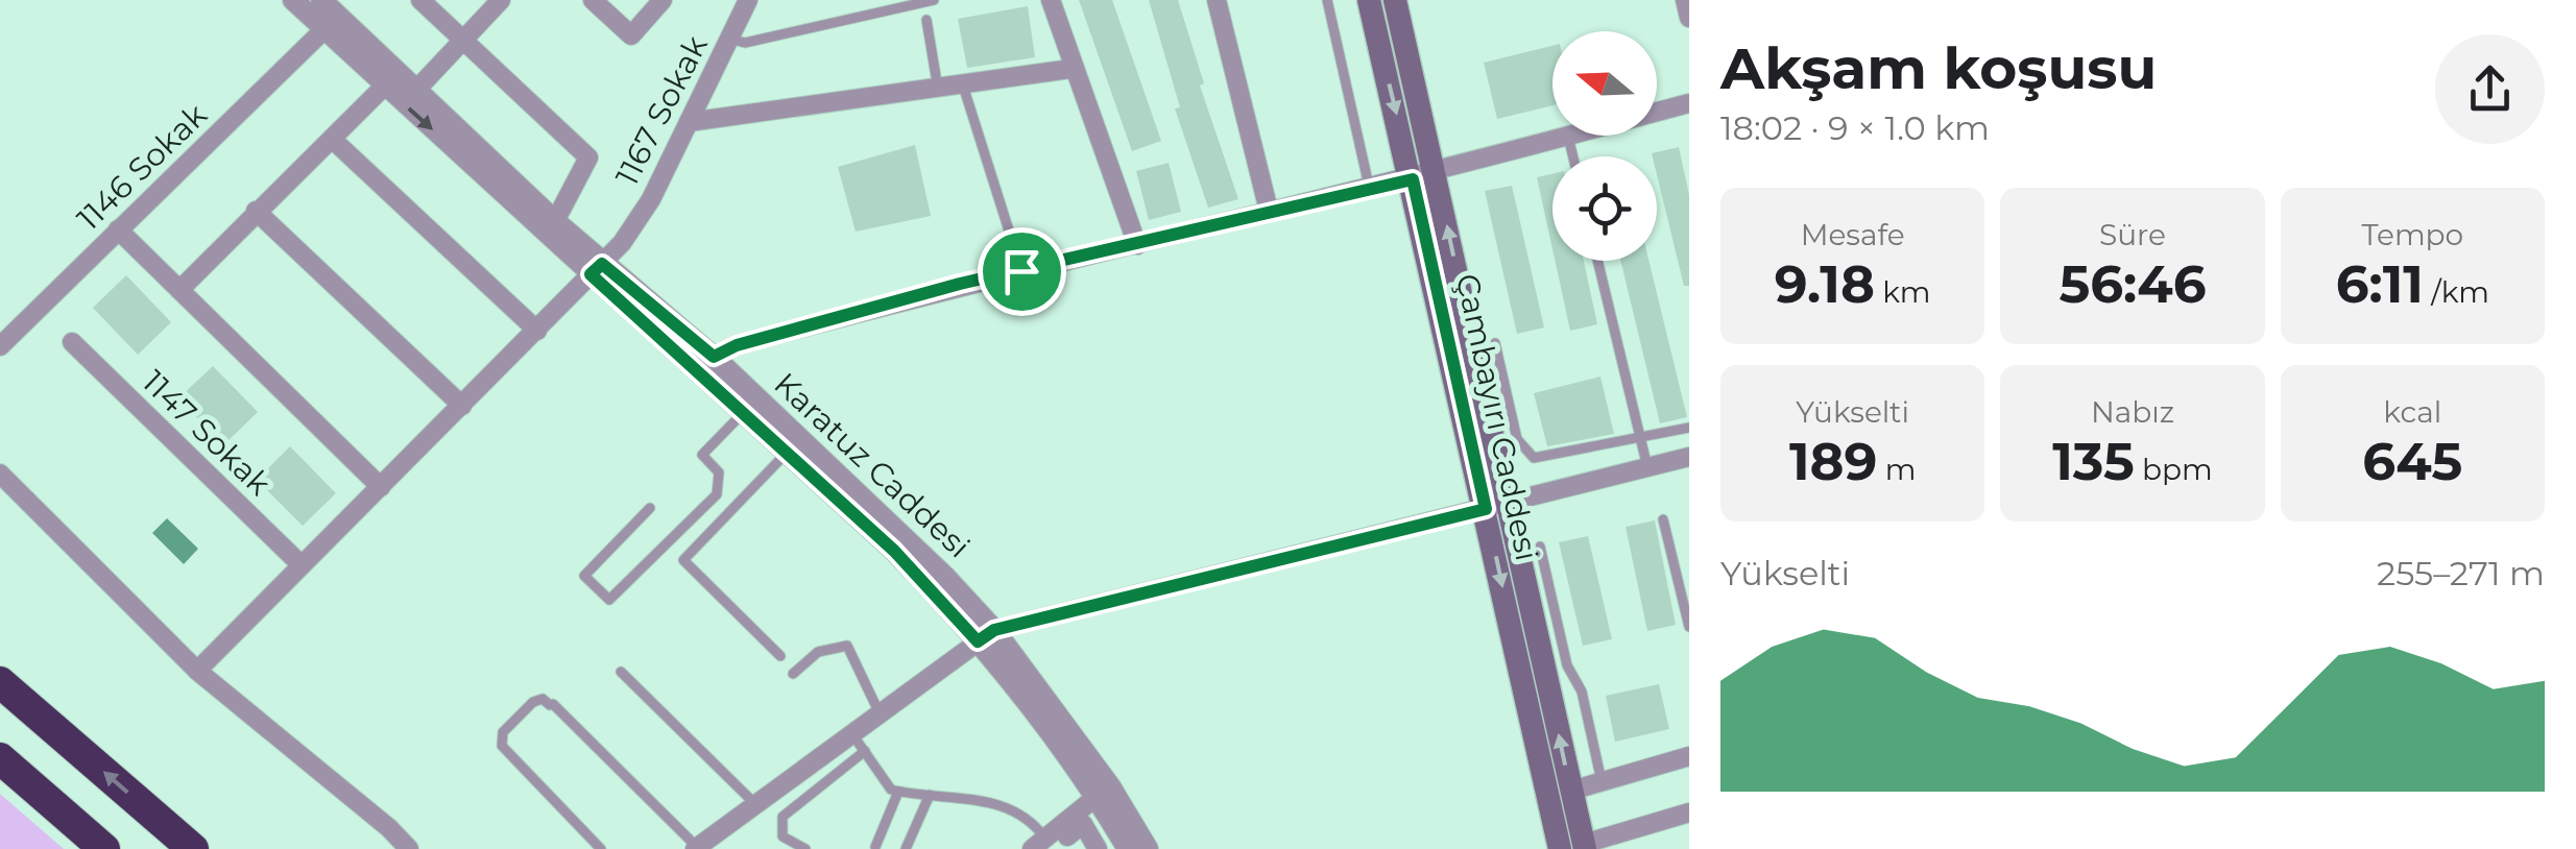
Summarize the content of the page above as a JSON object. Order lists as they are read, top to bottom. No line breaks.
{"streets":{"main road":["Çambayırı Caddesi"],"street":["1167 Sokak","1146 Sokak","1147 Sokak","Karatuz Caddesi"]},"crossings":[["1167 Sokak","1147 Sokak"],["1167 Sokak","Karatuz Caddesi"],["1146 Sokak","Karatuz Caddesi"]],"north":"left","page":{"heading":["Akşam koşusu","18:02 · 9 × 1.0 km"],"stats":[["Mesafe","9.18 km"],["Süre","56:46"],["Tempo","6:11 /km"],["Yükselti","189 m"],["Nabız","135 bpm"],["kcal","645"]],"chart":["Yükselti","255–271 m"]}}
